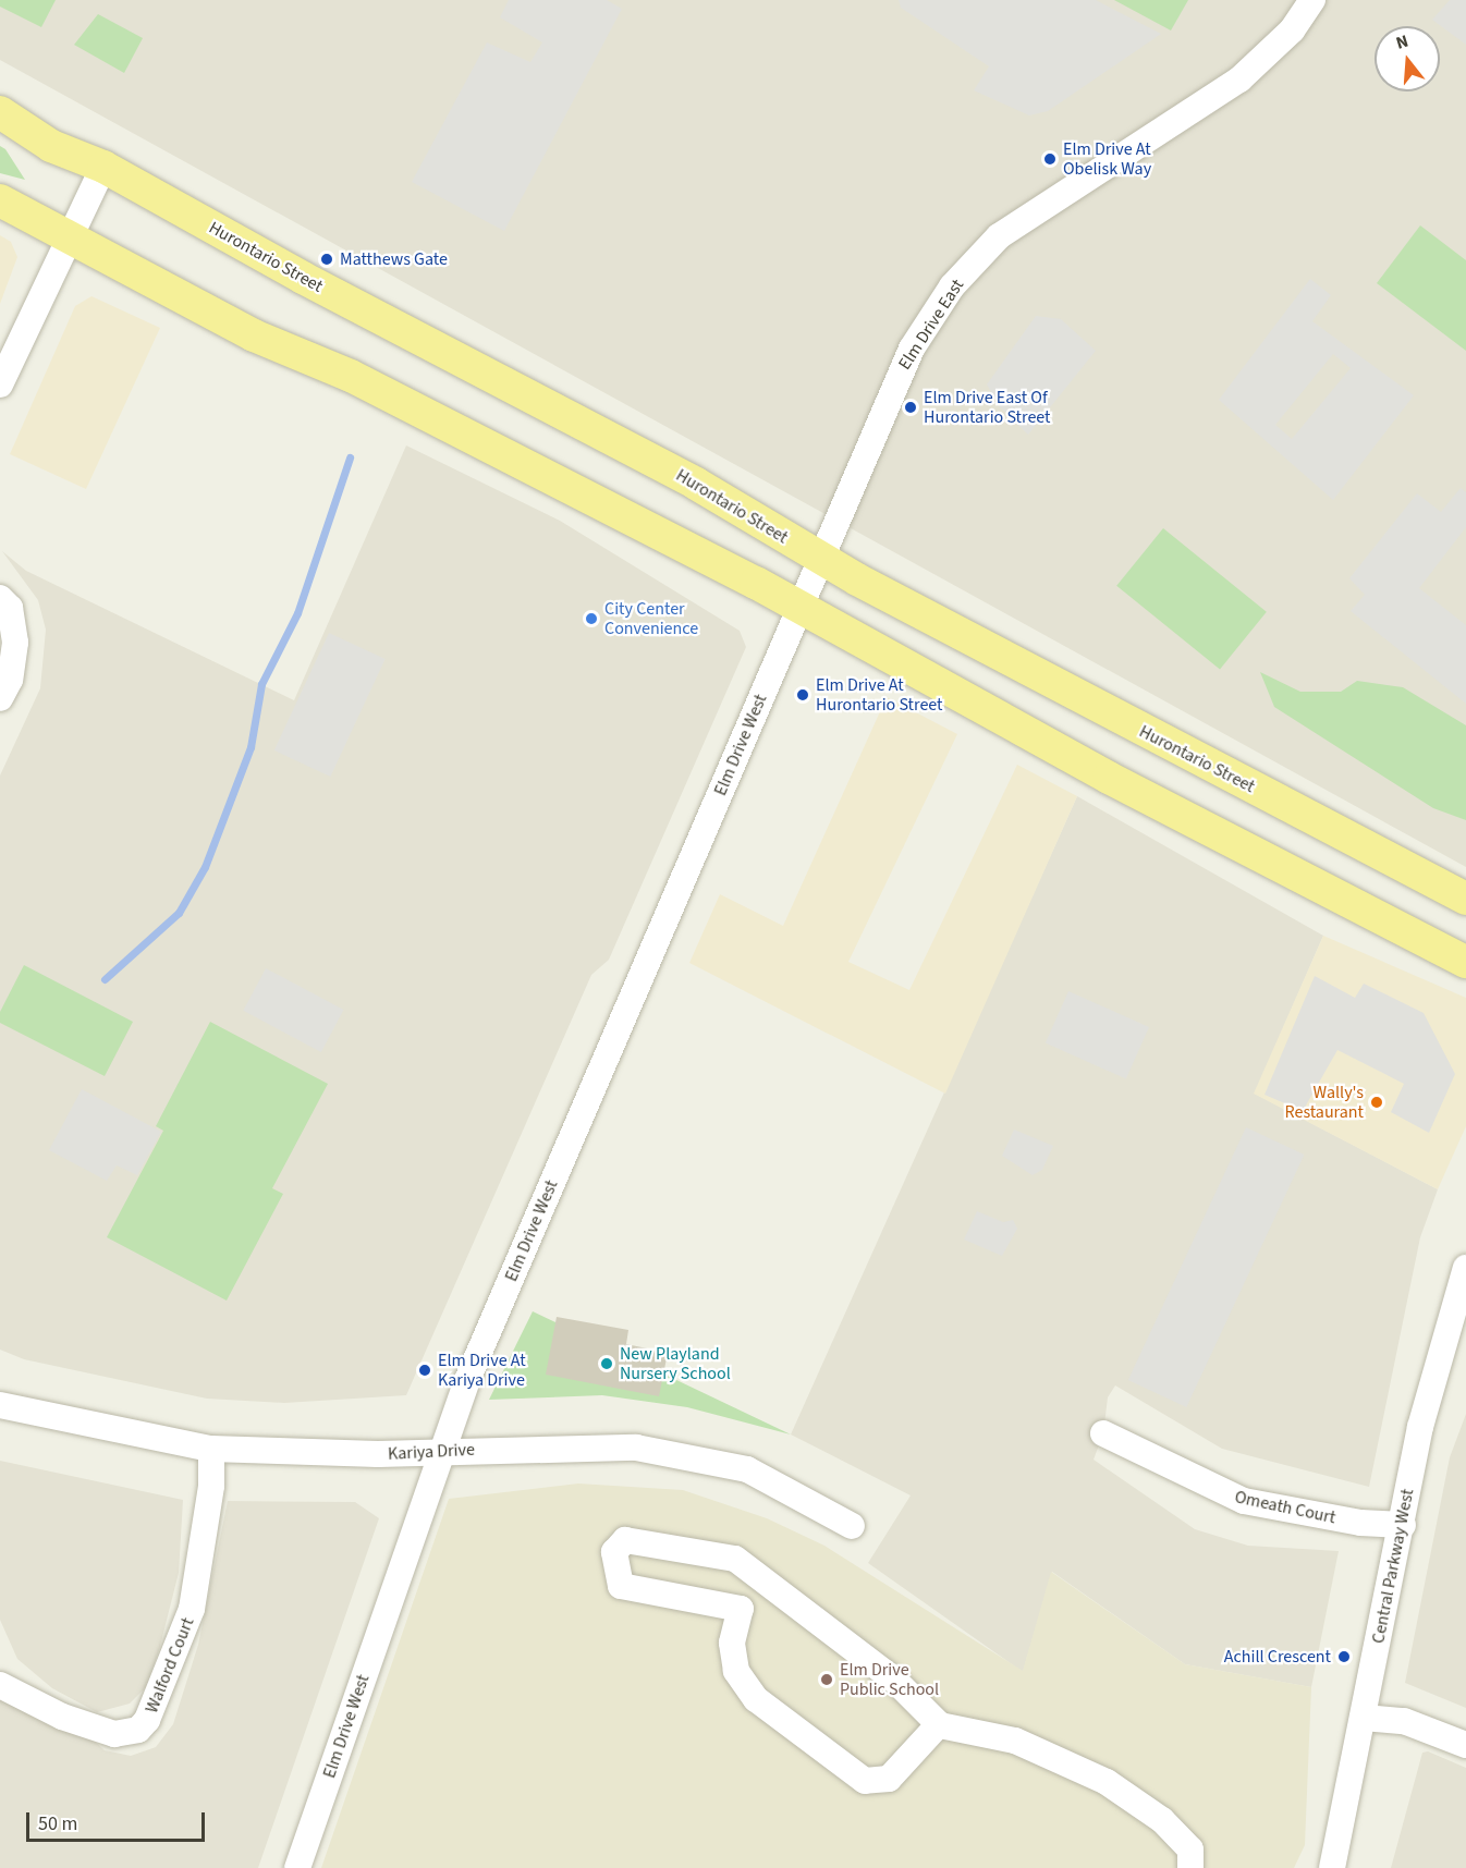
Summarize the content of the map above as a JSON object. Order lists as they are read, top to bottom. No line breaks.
{"streets":{"main road":["Hurontario Street"],"street":["Elm Drive East","Elm Drive West","Kariya Drive","Omeath Court","Central Parkway West","Walford Court"]},"crossings":[["Hurontario Street","Elm Drive East"],["Elm Drive East","Elm Drive West"],["Elm Drive West","Kariya Drive"],["Kariya Drive","Walford Court"],["Omeath Court","Central Parkway West"]],"places":["Elm Drive At Obelisk Way","Matthews Gate","Elm Drive East Of Hurontario Street","City Center Convenience","Elm Drive At Hurontario Street","Wally's Restaurant","New Playland Nursery School","Elm Drive At Kariya Drive","Achill Crescent","Elm Drive Public School"],"scale_bar":"50 m","north":"top"}
